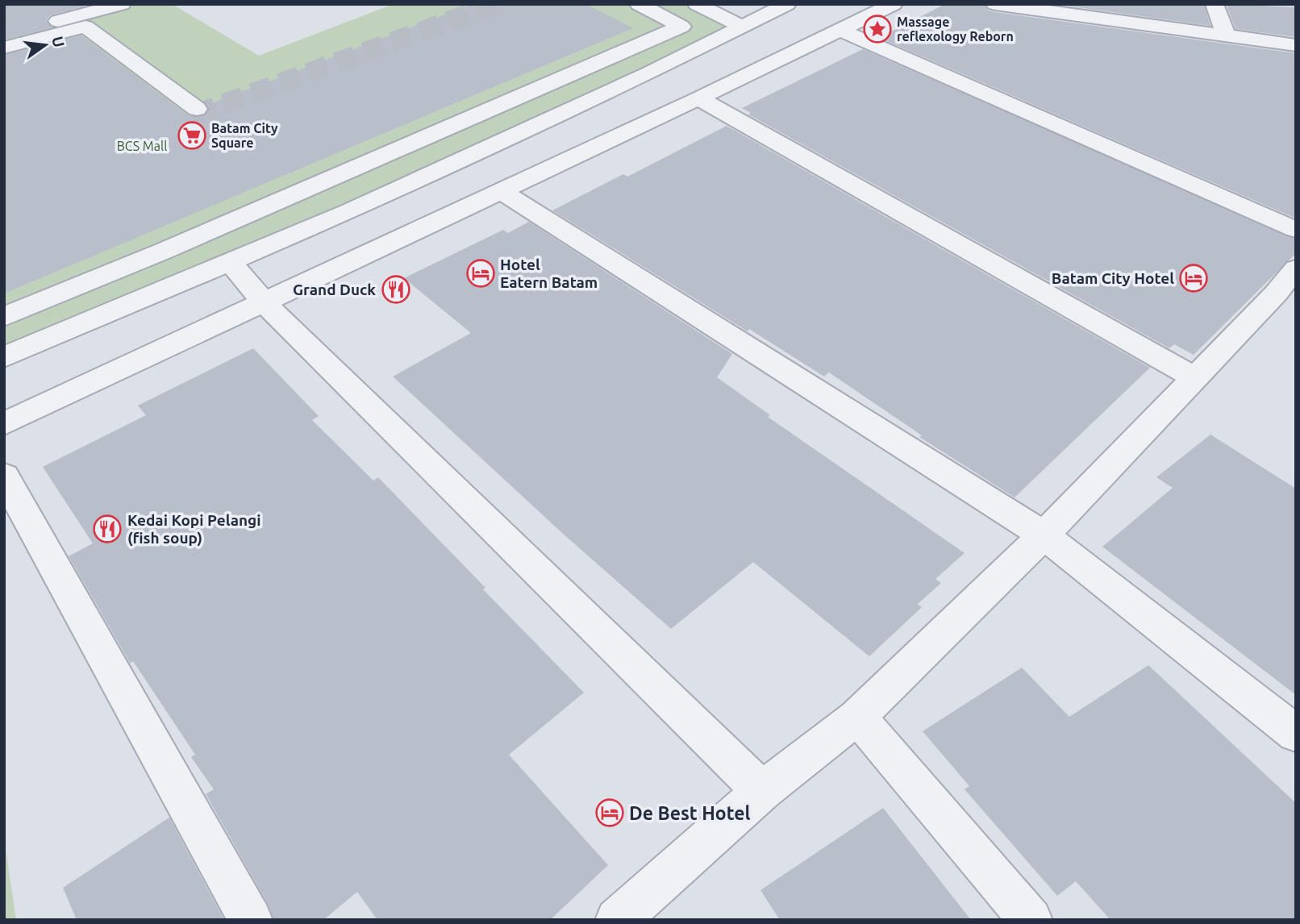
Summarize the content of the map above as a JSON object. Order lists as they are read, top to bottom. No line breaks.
{"parks":["BCS Mall"],"places":{"place":["Massage reflexology Reborn"],"supermarket":["Batam City Square"],"hotel":["Hotel Eatern Batam","Batam City Hotel","De Best Hotel"],"restaurant":["Grand Duck","Kedai Kopi Pelangi (fish soup)"]},"north":"right"}
